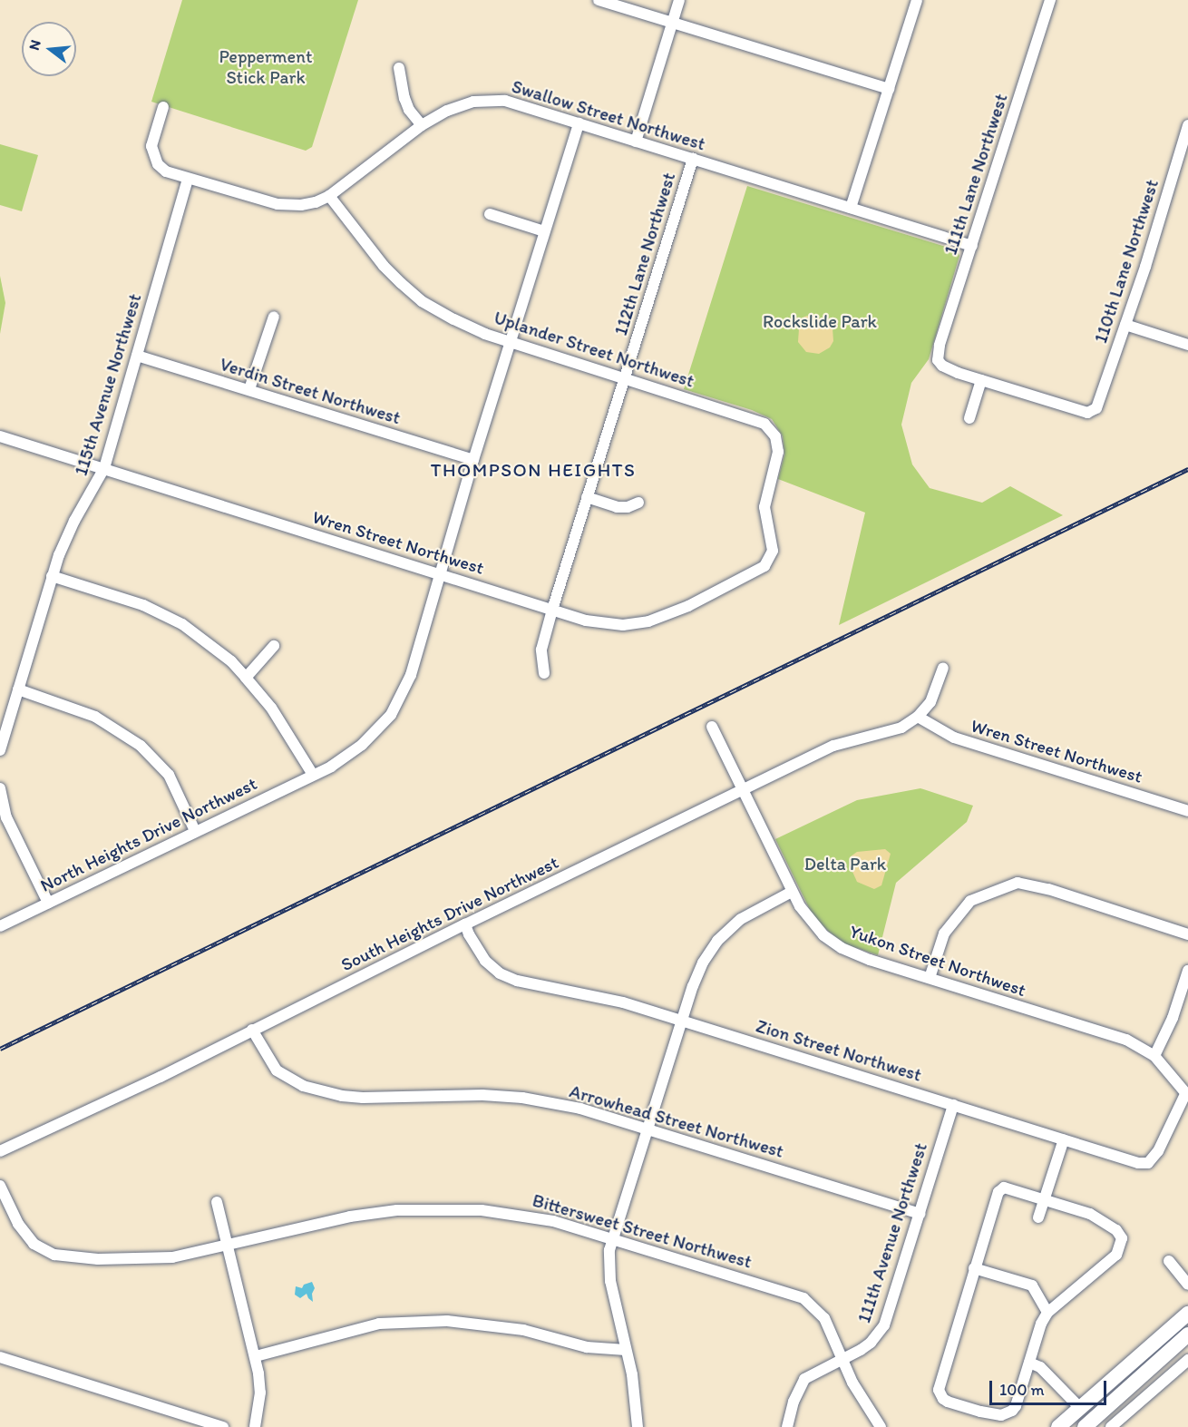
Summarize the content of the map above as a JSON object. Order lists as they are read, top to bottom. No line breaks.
{"streets":{"street":["Swallow Street Northwest","111th Lane Northwest","112th Lane Northwest","110th Lane Northwest","Uplander Street Northwest","115th Avenue Northwest","Verdin Street Northwest","Wren Street Northwest","North Heights Drive Northwest","South Heights Drive Northwest","Yukon Street Northwest","Zion Street Northwest","Arrowhead Street Northwest","Bittersweet Street Northwest","111th Avenue Northwest"]},"crossings":[["Swallow Street Northwest","111th Lane Northwest"],["Swallow Street Northwest","112th Lane Northwest"],["Swallow Street Northwest","Uplander Street Northwest"],["Swallow Street Northwest","115th Avenue Northwest"],["Swallow Street Northwest","North Heights Drive Northwest"],["111th Lane Northwest","110th Lane Northwest"],["112th Lane Northwest","Uplander Street Northwest"],["112th Lane Northwest","Wren Street Northwest"],["Uplander Street Northwest","Wren Street Northwest"],["Uplander Street Northwest","North Heights Drive Northwest"],["115th Avenue Northwest","Verdin Street Northwest"],["115th Avenue Northwest","Wren Street Northwest"],["Verdin Street Northwest","North Heights Drive Northwest"],["Wren Street Northwest","North Heights Drive Northwest"],["Wren Street Northwest","South Heights Drive Northwest"],["South Heights Drive Northwest","Yukon Street Northwest"],["South Heights Drive Northwest","Zion Street Northwest"],["South Heights Drive Northwest","Arrowhead Street Northwest"],["Yukon Street Northwest","Zion Street Northwest"],["Zion Street Northwest","111th Avenue Northwest"],["Arrowhead Street Northwest","111th Avenue Northwest"],["Bittersweet Street Northwest","111th Avenue Northwest"]],"districts":["THOMPSON HEIGHTS"],"parks":["Pepperment Stick Park","Rockslide Park","Delta Park"],"scale_bar":"100 m","north":"left"}
